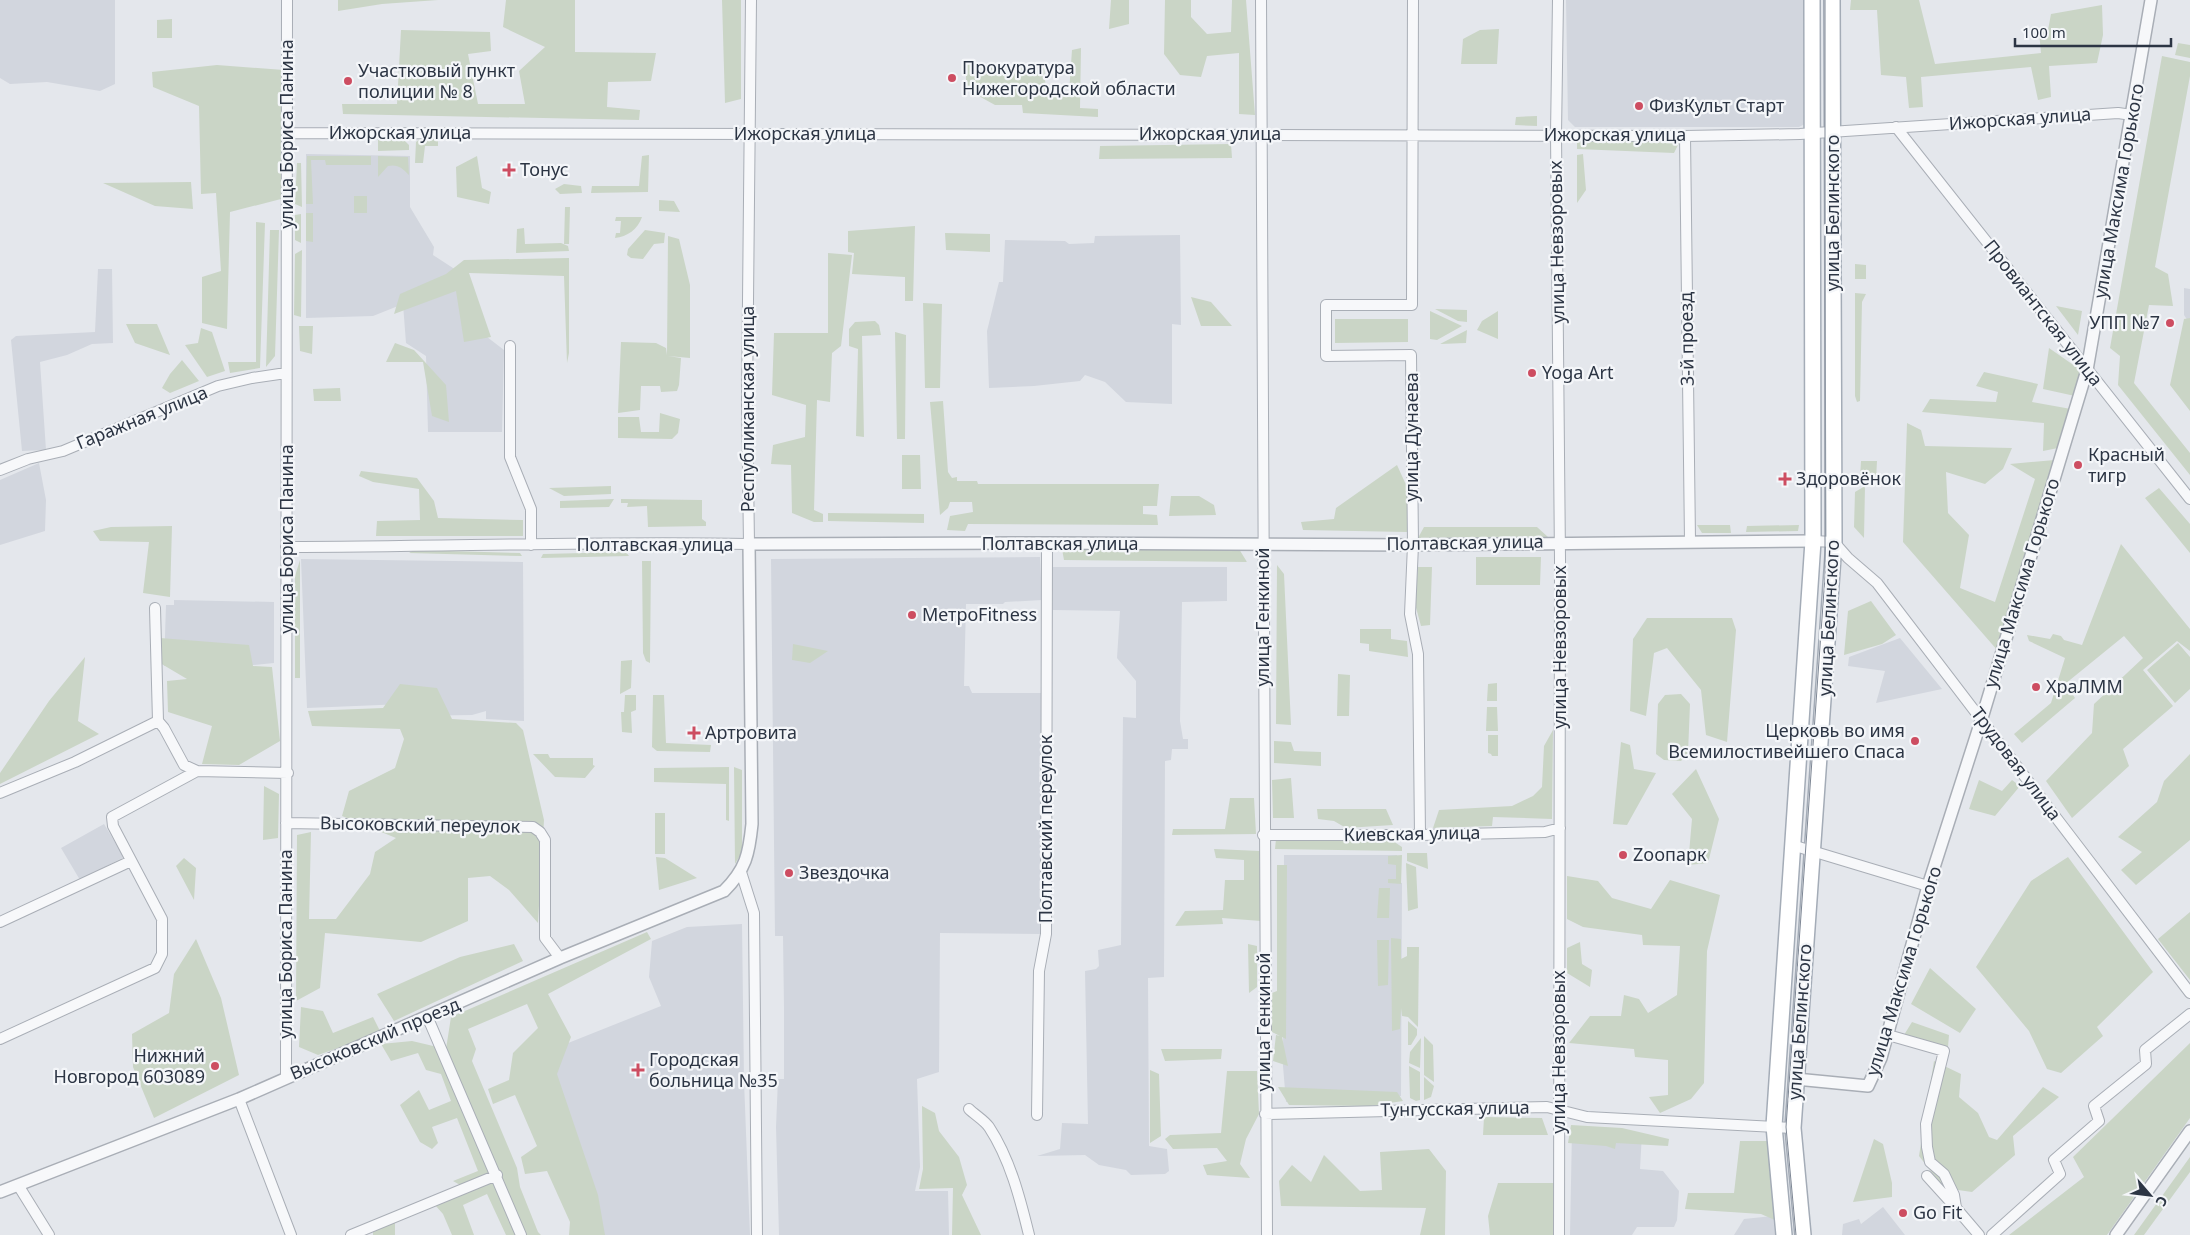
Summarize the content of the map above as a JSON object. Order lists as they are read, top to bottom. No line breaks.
{"streets":{"main road":["улица Белинского"],"street":["Ижорская улица","улица Бориса Панина","улица Максима Горького","улица Невзоровых","Провиантская улица","3-й проезд","Республиканская улица","Гаражная улица","улица Дунаева","Полтавская улица","улица Генкиной","Трудовая улица","Высоковский переулок","Полтавский переулок","Киевская улица","Высоковский проезд","Тунгусская улица"]},"crossings":[["Ижорская улица","улица Бориса Панина"],["Ижорская улица","улица Максима Горького"],["Ижорская улица","улица Белинского"],["Ижорская улица","улица Невзоровых"],["Ижорская улица","Провиантская улица"],["Ижорская улица","3-й проезд"],["Ижорская улица","Республиканская улица"],["Ижорская улица","улица Дунаева"],["Ижорская улица","улица Генкиной"],["улица Бориса Панина","Гаражная улица"],["улица Бориса Панина","Полтавская улица"],["улица Бориса Панина","Высоковский переулок"],["улица Бориса Панина","Высоковский проезд"],["улица Максима Горького","улица Белинского"],["улица Максима Горького","Провиантская улица"],["улица Максима Горького","Трудовая улица"],["улица Белинского","Полтавская улица"],["улица Белинского","Трудовая улица"],["улица Белинского","Тунгусская улица"],["улица Невзоровых","Полтавская улица"],["улица Невзоровых","Киевская улица"],["улица Невзоровых","Тунгусская улица"],["3-й проезд","Полтавская улица"],["Республиканская улица","Полтавская улица"],["Республиканская улица","Высоковский проезд"],["улица Дунаева","Полтавская улица"],["улица Дунаева","Киевская улица"],["Полтавская улица","улица Генкиной"],["Полтавская улица","Трудовая улица"],["Полтавская улица","Полтавский переулок"],["улица Генкиной","Киевская улица"],["улица Генкиной","Тунгусская улица"],["Высоковский переулок","Высоковский проезд"]],"places":{"other":["Прокуратура Нижегородской области","Участковый пункт полиции № 8","ФизКульт Старт","УПП №7","Yoga Art","Красный тигр","МетроFitness","ХраЛММ","Церковь во имя Всемилостивейшего Спаса","Zooпарк","Звездочка","Нижний Новгород 603089","Go Fit"],"health":["Тонус","Здоровёнок","Артровита","Городская больница №35"]},"scale_bar":"100 m","north":"bottom right"}
